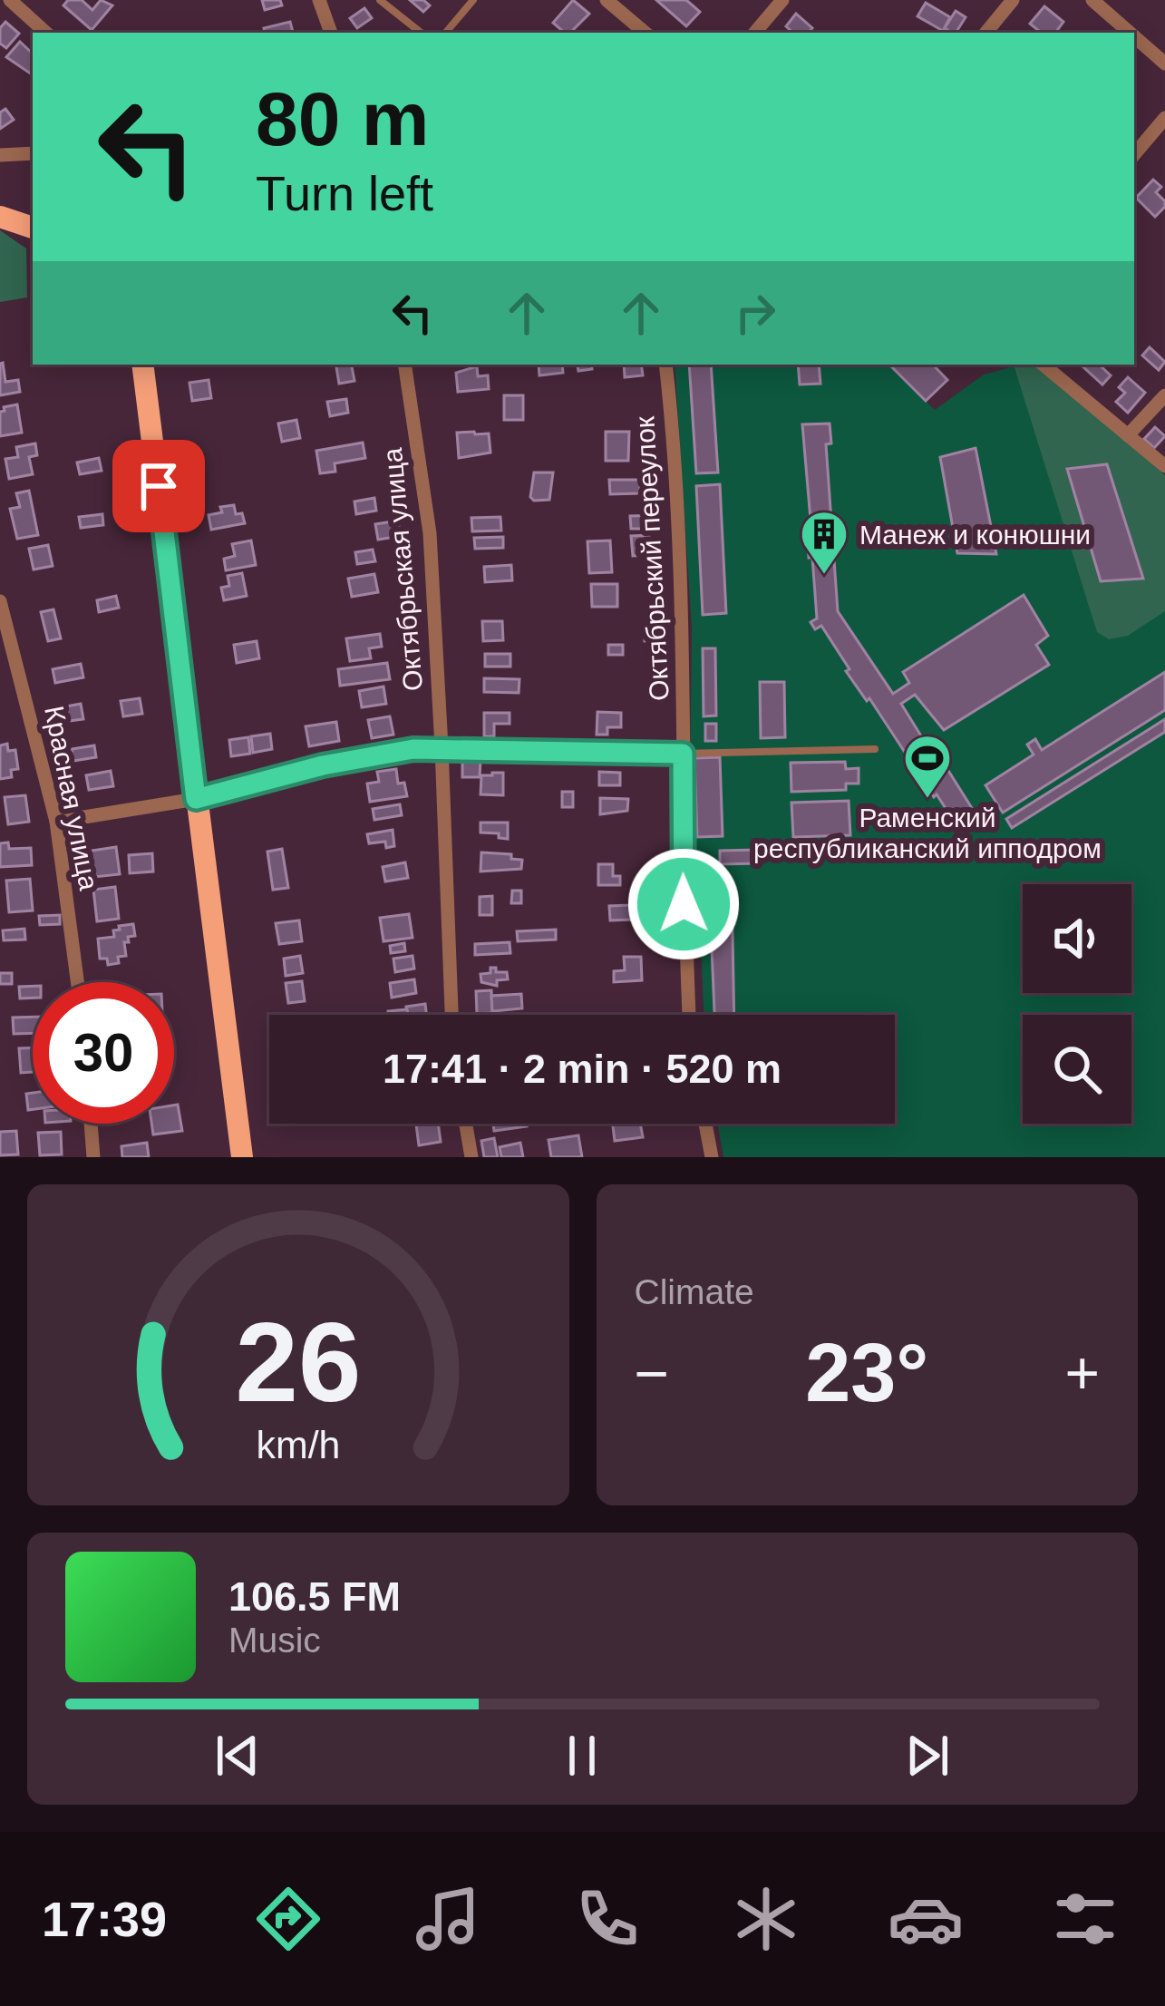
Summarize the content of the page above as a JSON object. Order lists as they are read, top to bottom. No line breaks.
{"streets":{"street":["Октябрьский переулок","Октябрьская улица","Красная улица"]},"places":{"building":["Манеж и конюшни"],"sports":["Раменский республиканский ипподром"]},"page":{"turn":["80 m","Turn left"],"limit":"30","trip":"17:41 · 2 min · 520 m","tile":"Climate","heat":["−","23°","+"],"song":["106.5 FM","Music"],"tabs":"17:39","gauge":["26","km/h"]}}
